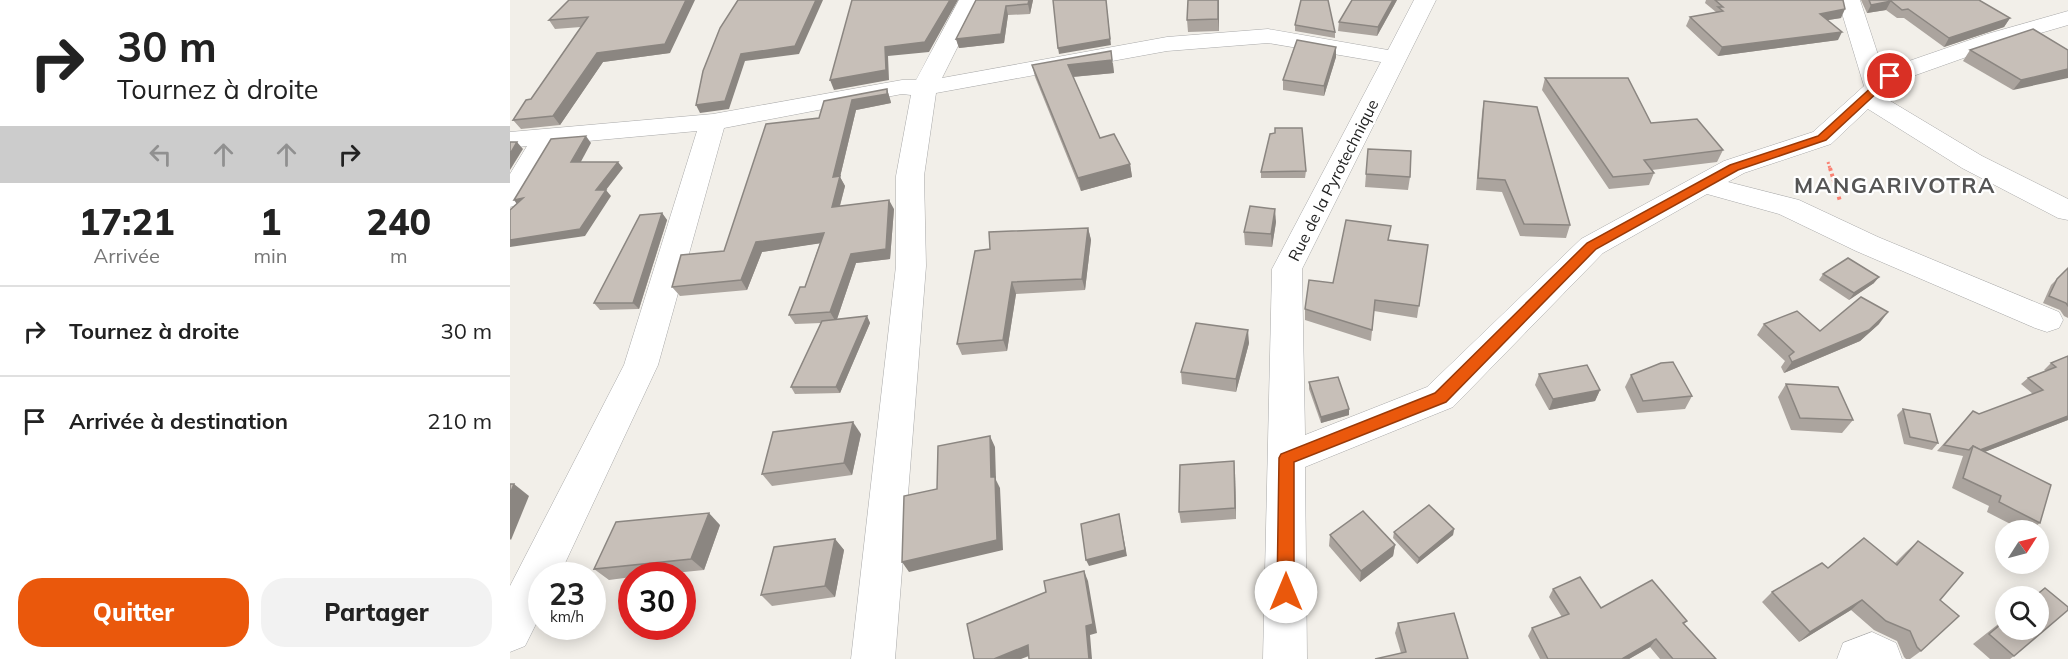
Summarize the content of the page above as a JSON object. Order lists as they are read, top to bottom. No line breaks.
{"streets":{"street":["Rue de la Pyrotechnique"]},"districts":["MANGARIVOTRA"],"north":"top right","page":{"turn":["30 m","Tournez à droite"],"eta":["17:21","Arrivée","1","min","240","m"],"list":[{"name":"Tournez à droite","value":"30 m"},{"name":"Arrivée à destination","value":"210 m"}],"speed":"23 km/h","limit":"30","buttons":["Quitter","Partager"]}}
